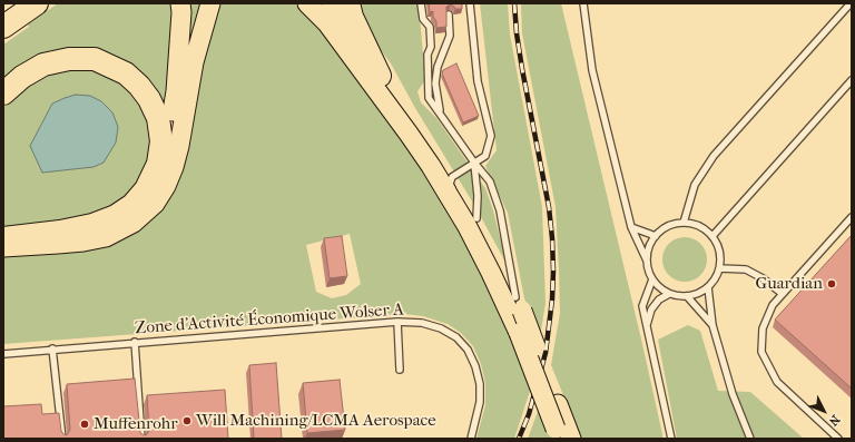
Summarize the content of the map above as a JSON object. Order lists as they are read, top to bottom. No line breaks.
{"streets":{"lane":["Zone d'Activité Économique Wolser A"]},"places":["Guardian","Will Machining/LCMA Aerospace","Muffenrohr"],"north":"bottom right"}
